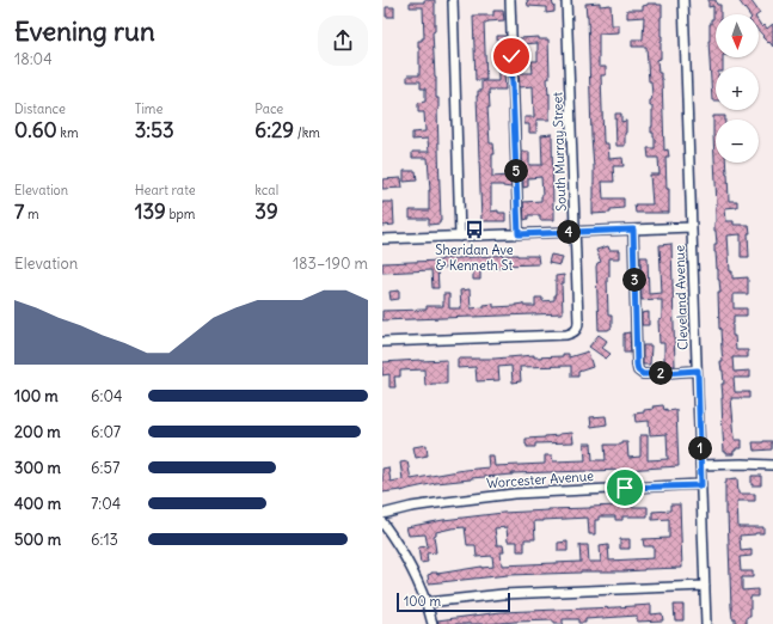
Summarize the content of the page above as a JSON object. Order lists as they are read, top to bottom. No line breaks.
{"streets":{"street":["South Murray Street","Cleveland Avenue","Worcester Avenue"]},"crossings":[["Cleveland Avenue","Worcester Avenue"]],"places":{"bus stop":["Sheridan Ave & Kenneth St"]},"scale_bar":"100 m","north":"bottom","page":{"heading":["Evening run","18:04"],"map_buttons":["+","−"],"stats":[["Distance","0.60 km"],["Time","3:53"],["Pace","6:29 /km"],["Elevation","7 m"],["Heart rate","139 bpm"],["kcal","39"]],"pins":["5","4","3","2","1"],"chart":["Elevation","183–190 m"],"list":[{"name":"100 m","note":"6:04"},{"name":"200 m","note":"6:07"},{"name":"300 m","note":"6:57"},{"name":"400 m","note":"7:04"},{"name":"500 m","note":"6:13"}],"scale":"100 m"}}
